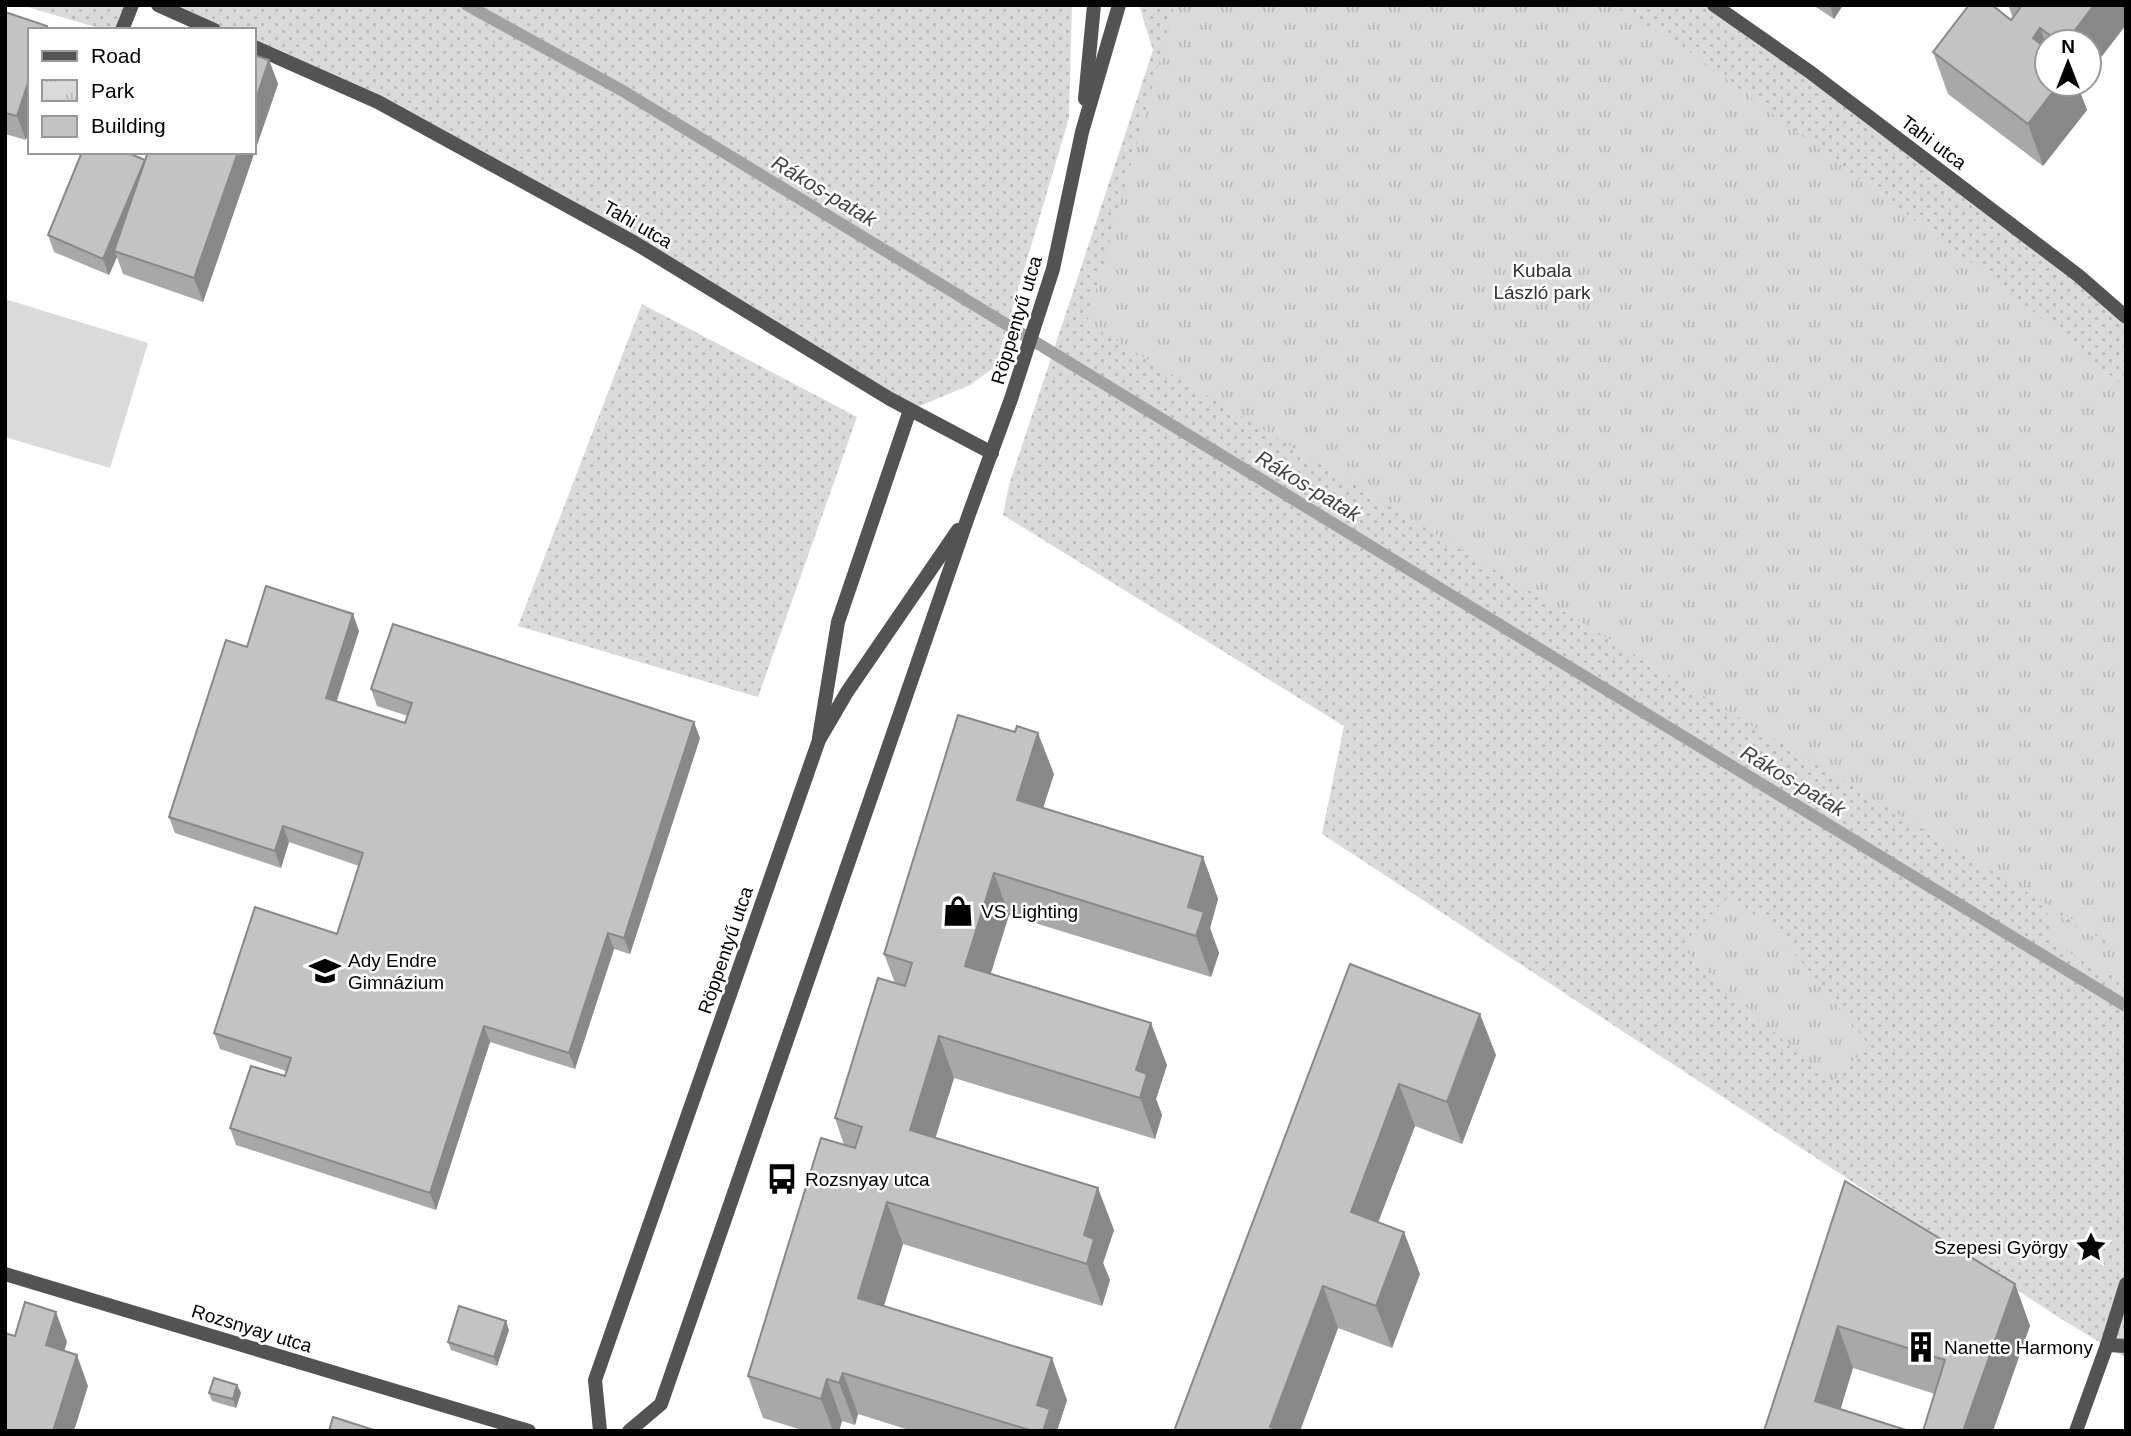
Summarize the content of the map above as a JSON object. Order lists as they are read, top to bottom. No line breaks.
{"streets":{"street":["Tahi utca","Röppentyű utca","Rozsnyay utca"]},"crossings":[["Tahi utca","Röppentyű utca"]],"water":["Rákos-patak"],"parks":["Kubala László park"],"places":{"shop":["VS Lighting"],"school or university":["Ady Endre Gimnázium"],"bus stop":["Rozsnyay utca"],"place":["Szepesi György"],"building":["Nanette Harmony"]},"legend":["Road","Park","Building"],"north":"top"}
